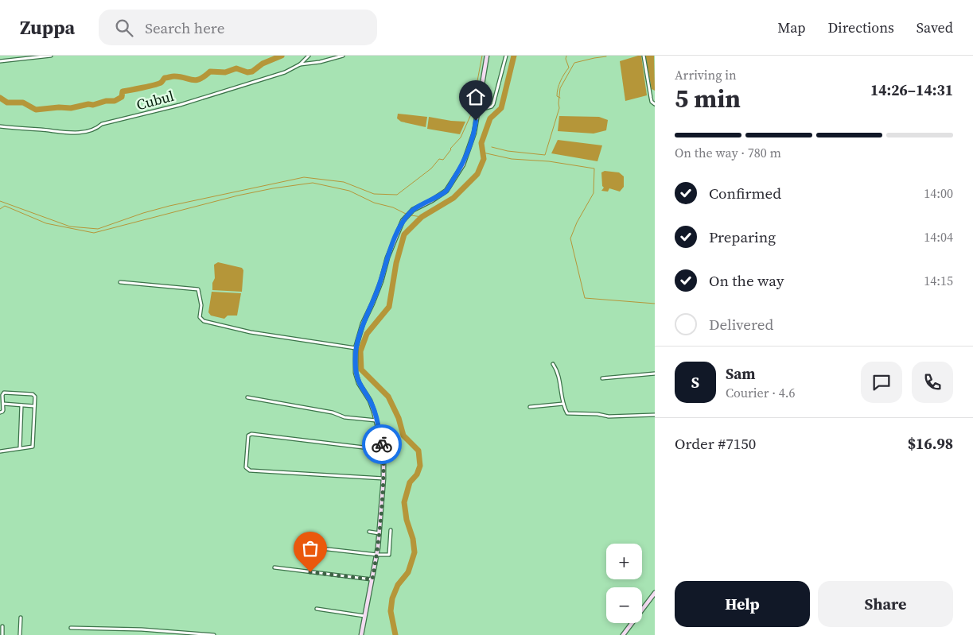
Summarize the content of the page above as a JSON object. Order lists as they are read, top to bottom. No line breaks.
{"streets":{"street":["Cubul"]},"page":{"header":"Zuppa","search":"Search here","nav":["Map","Directions","Saved"],"heading":["5 min","Arriving in","14:26–14:31"],"panel":["Sam","Courier · 4.6","Order #7150","$16.98"],"bar":"On the way · 780 m","list":[["Confirmed","14:00"],["Preparing","14:04"],["On the way","14:15"],"Delivered"],"round":"S","map_buttons":["+","−"],"buttons":["Help","Share"]}}
